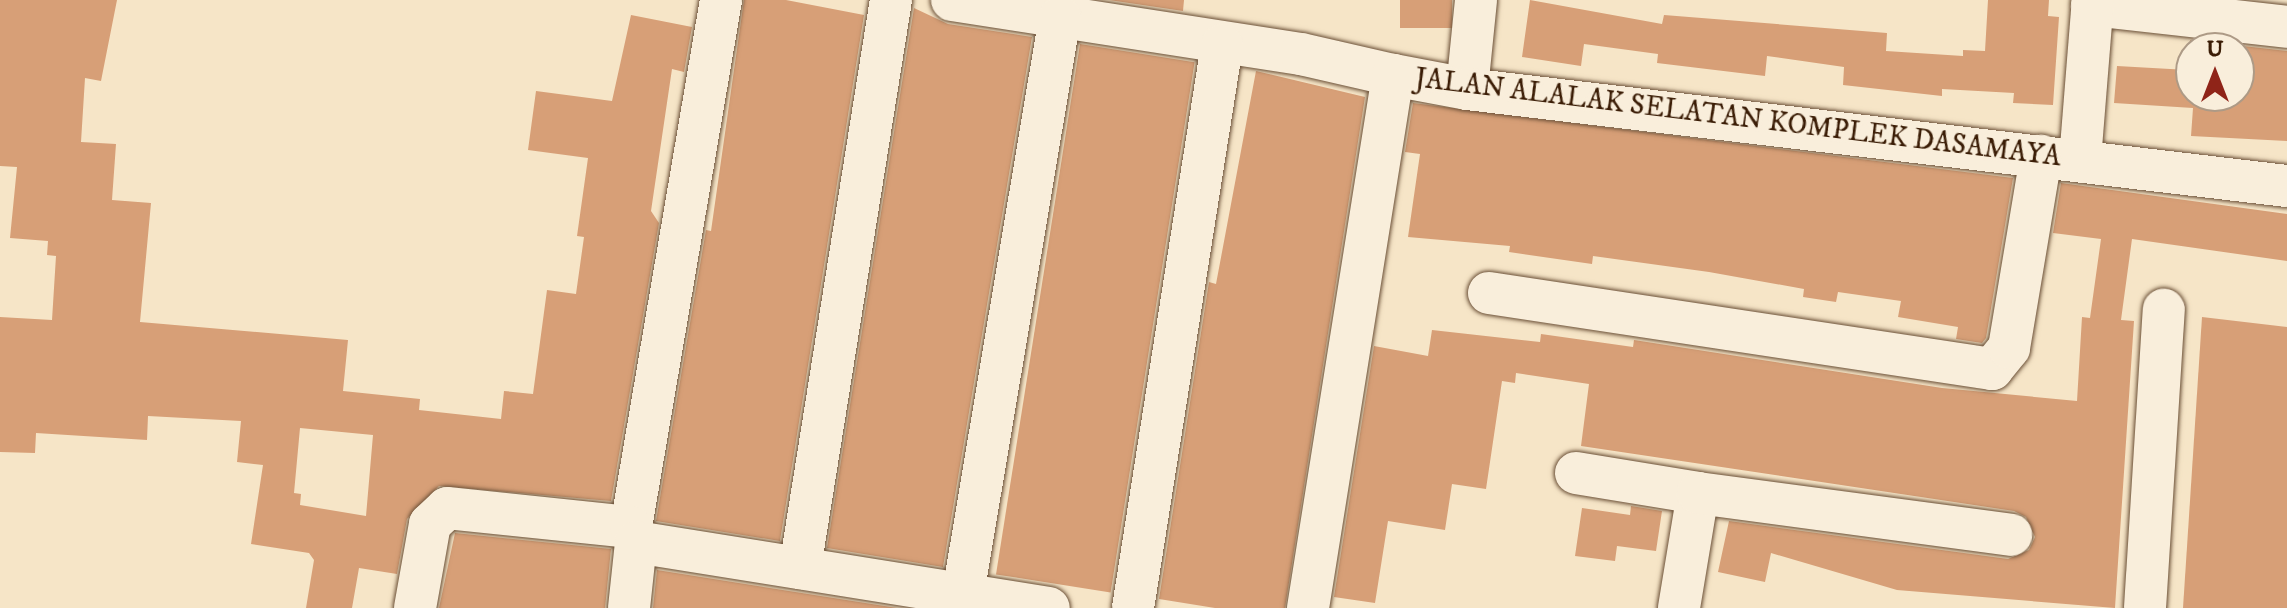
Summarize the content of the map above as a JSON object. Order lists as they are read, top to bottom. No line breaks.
{"streets":{"street":["JALAN ALALAK SELATAN KOMPLEK DASAMAYA"]},"north":"top"}
